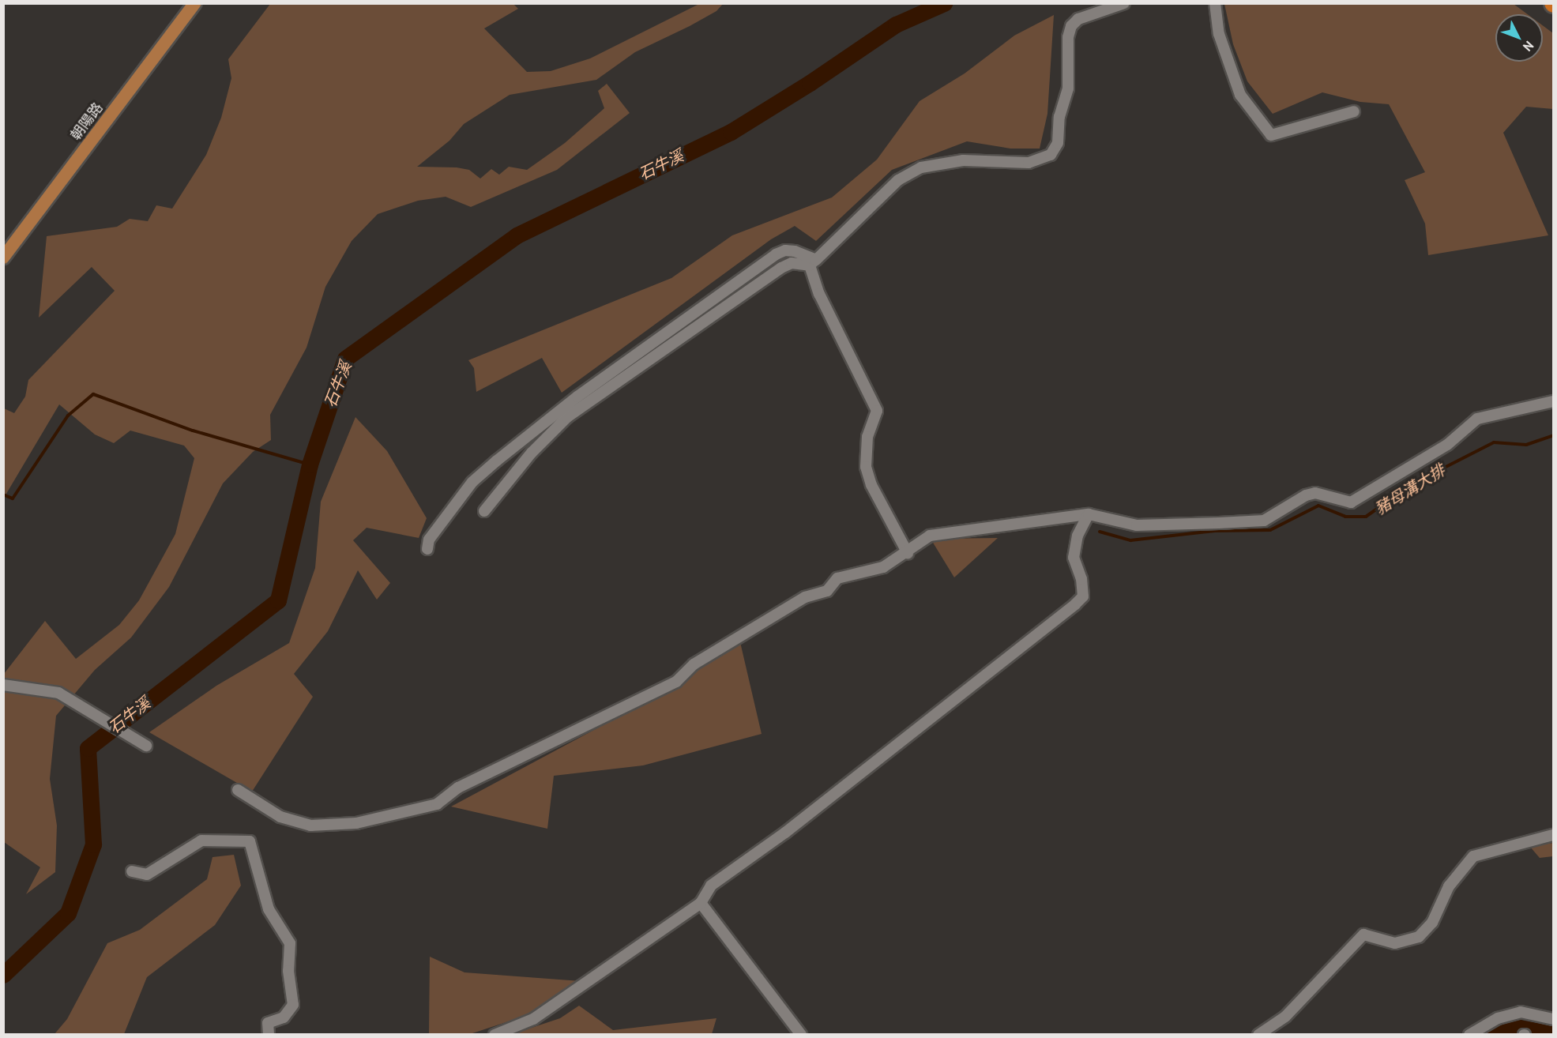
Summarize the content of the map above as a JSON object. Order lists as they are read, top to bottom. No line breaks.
{"streets":{"main road":["朝陽路"]},"water":["石牛溪","豬母溝大排"],"north":"bottom right"}
